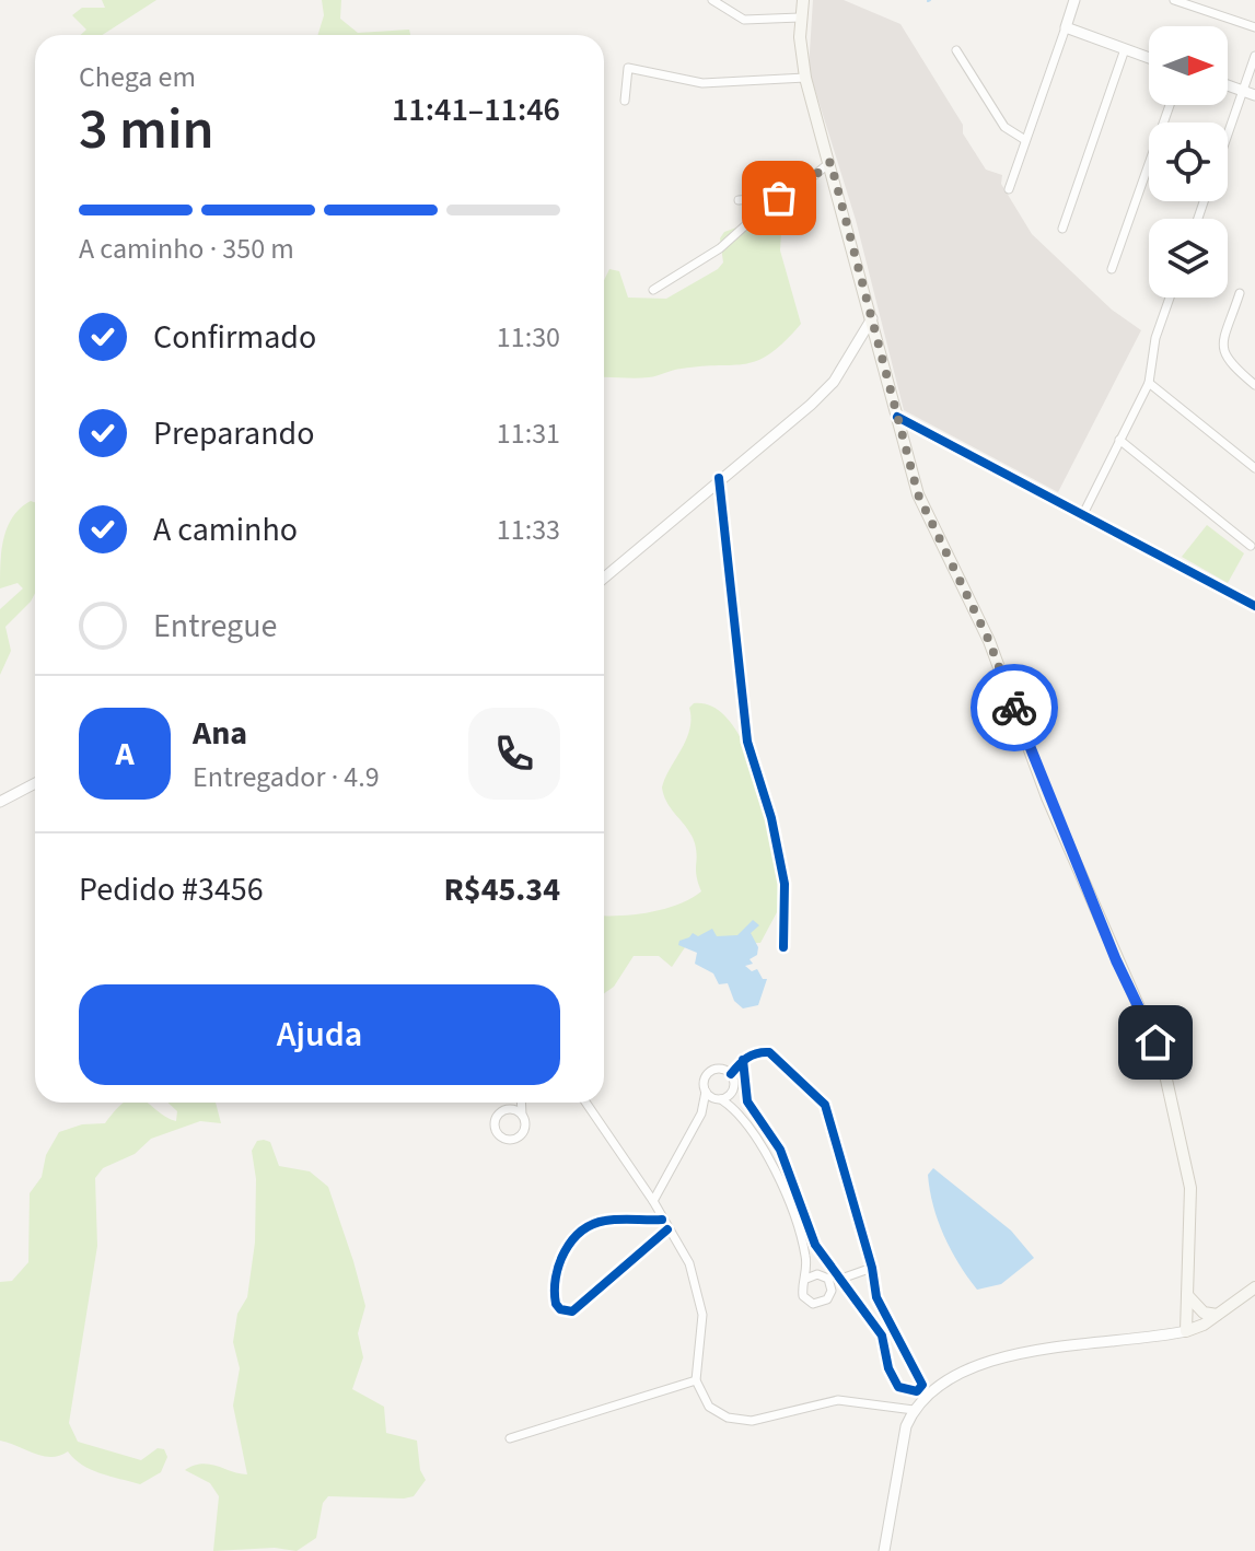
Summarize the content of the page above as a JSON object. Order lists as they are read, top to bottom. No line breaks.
{"north":"right","page":{"heading":["3 min","Chega em","11:41–11:46"],"panel":["Ana","Entregador · 4.9","Pedido #3456","R$45.34"],"bar":"A caminho · 350 m","list":[["Confirmado","11:30"],["Preparando","11:31"],["A caminho","11:33"],"Entregue"],"round":"A","buttons":"Ajuda"}}
